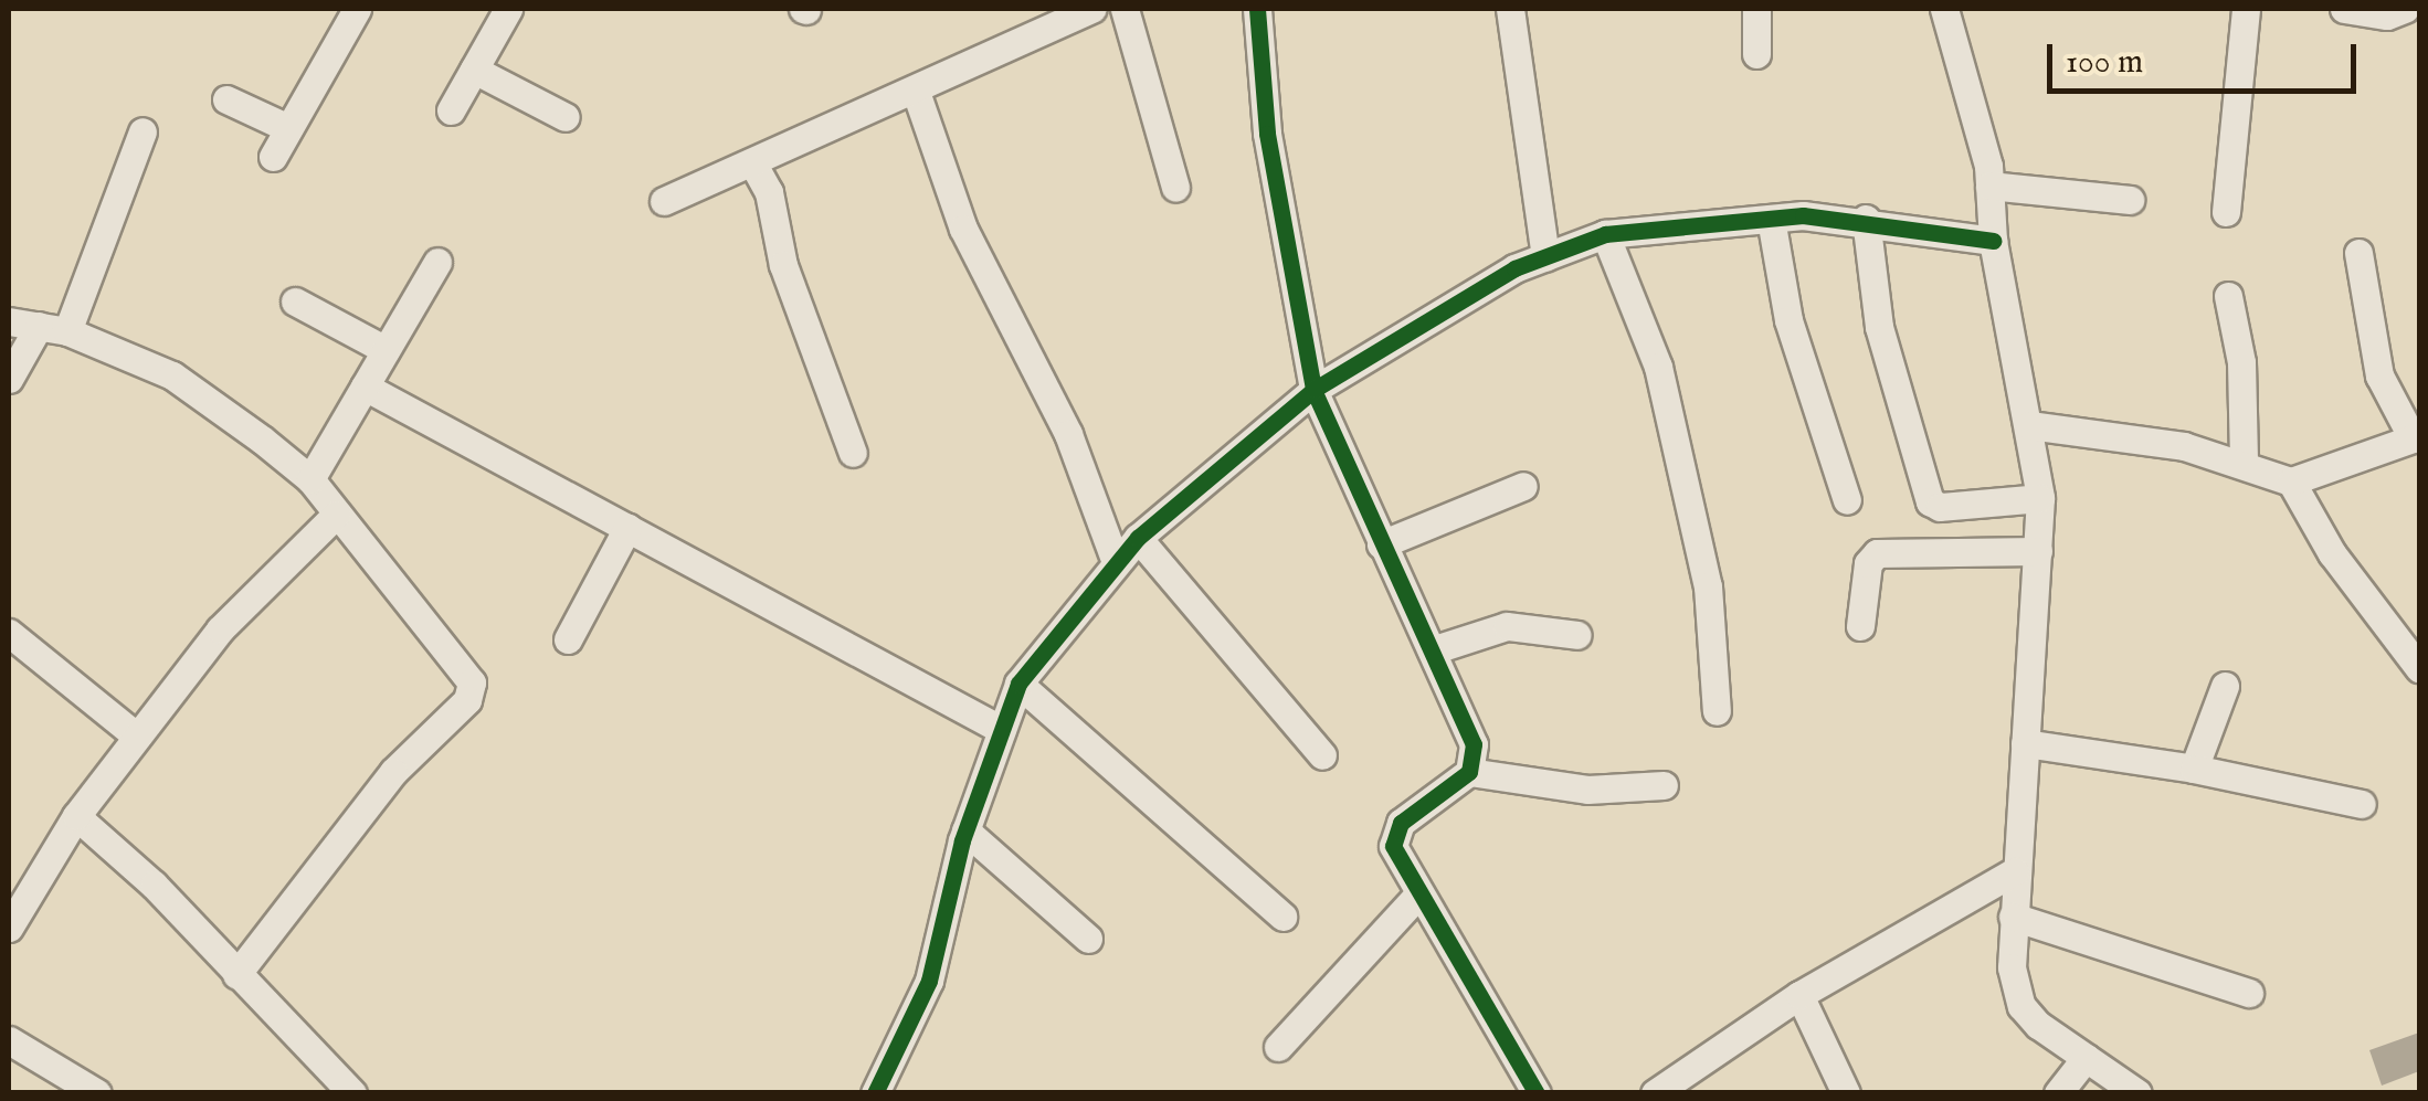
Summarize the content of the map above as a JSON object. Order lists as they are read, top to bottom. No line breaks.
{"scale_bar":"100 m"}
